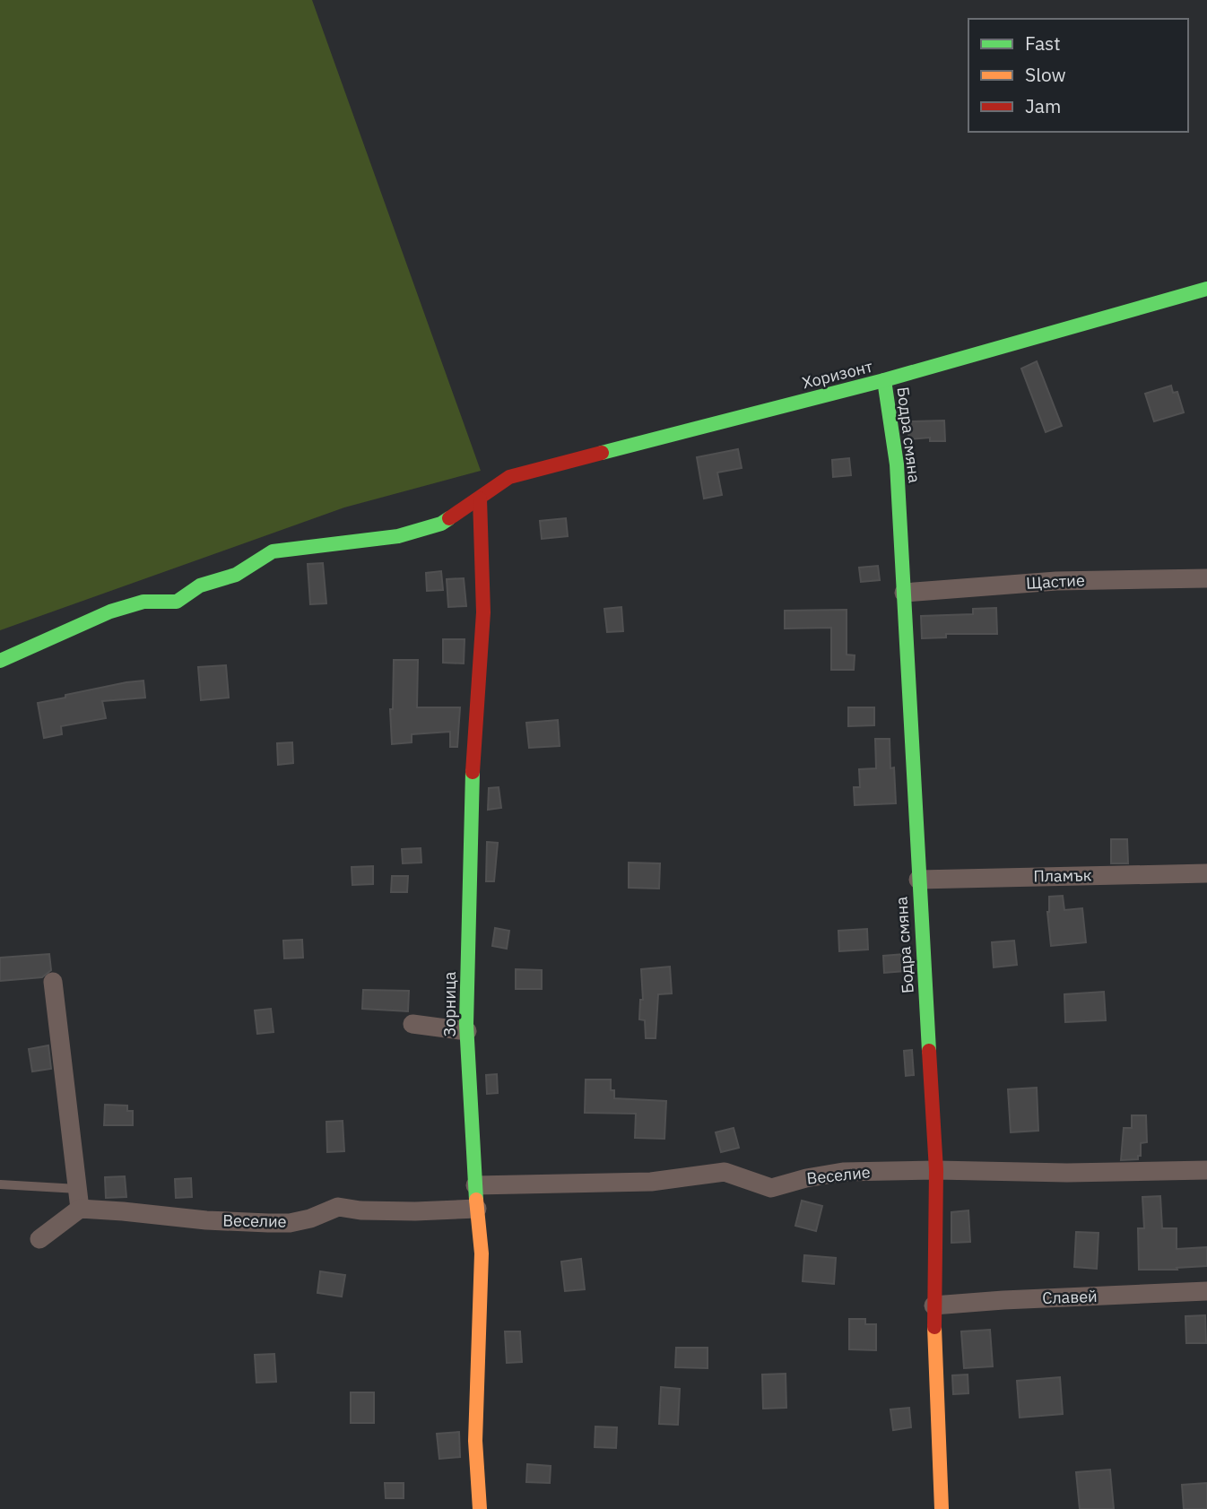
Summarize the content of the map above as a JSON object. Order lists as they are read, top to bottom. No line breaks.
{"streets":{"street":["Хоризонт","Бодра смяна","Щастие","Пламък","Зорница","Веселие","Славей"]},"crossings":[["Хоризонт","Бодра смяна"],["Хоризонт","Зорница"],["Бодра смяна","Щастие"],["Бодра смяна","Пламък"],["Бодра смяна","Веселие"],["Бодра смяна","Славей"],["Зорница","Веселие"]],"legend":["Fast","Slow","Jam"]}
